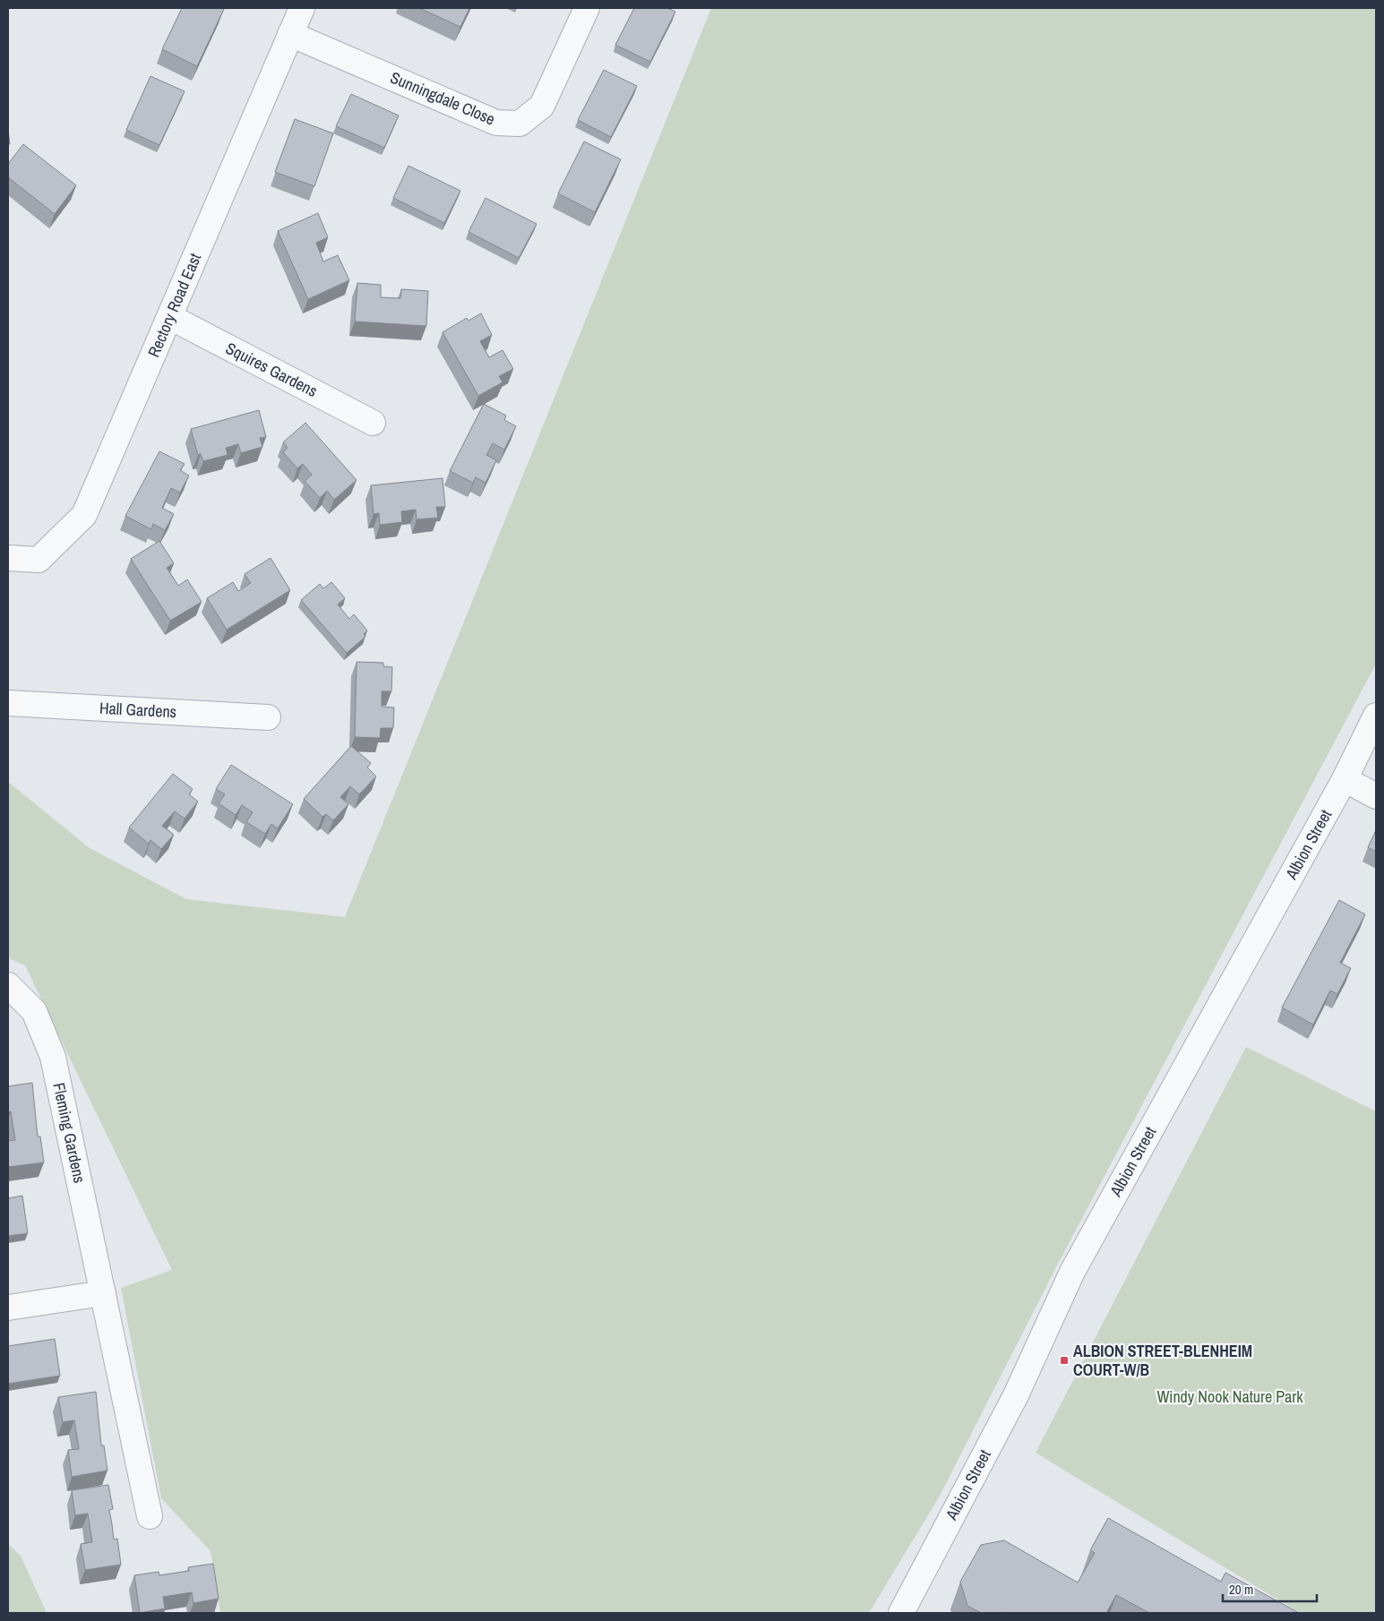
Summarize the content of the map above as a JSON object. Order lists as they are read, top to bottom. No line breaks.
{"streets":{"street":["Sunningdale Close","Rectory Road East","Squires Gardens","Hall Gardens","Albion Street","Fleming Gardens"]},"crossings":[["Sunningdale Close","Rectory Road East"],["Rectory Road East","Squires Gardens"]],"parks":["Windy Nook Nature Park"],"places":{"transit":["ALBION STREET-BLENHEIM COURT-W/B"]},"scale_bar":"20 m"}
